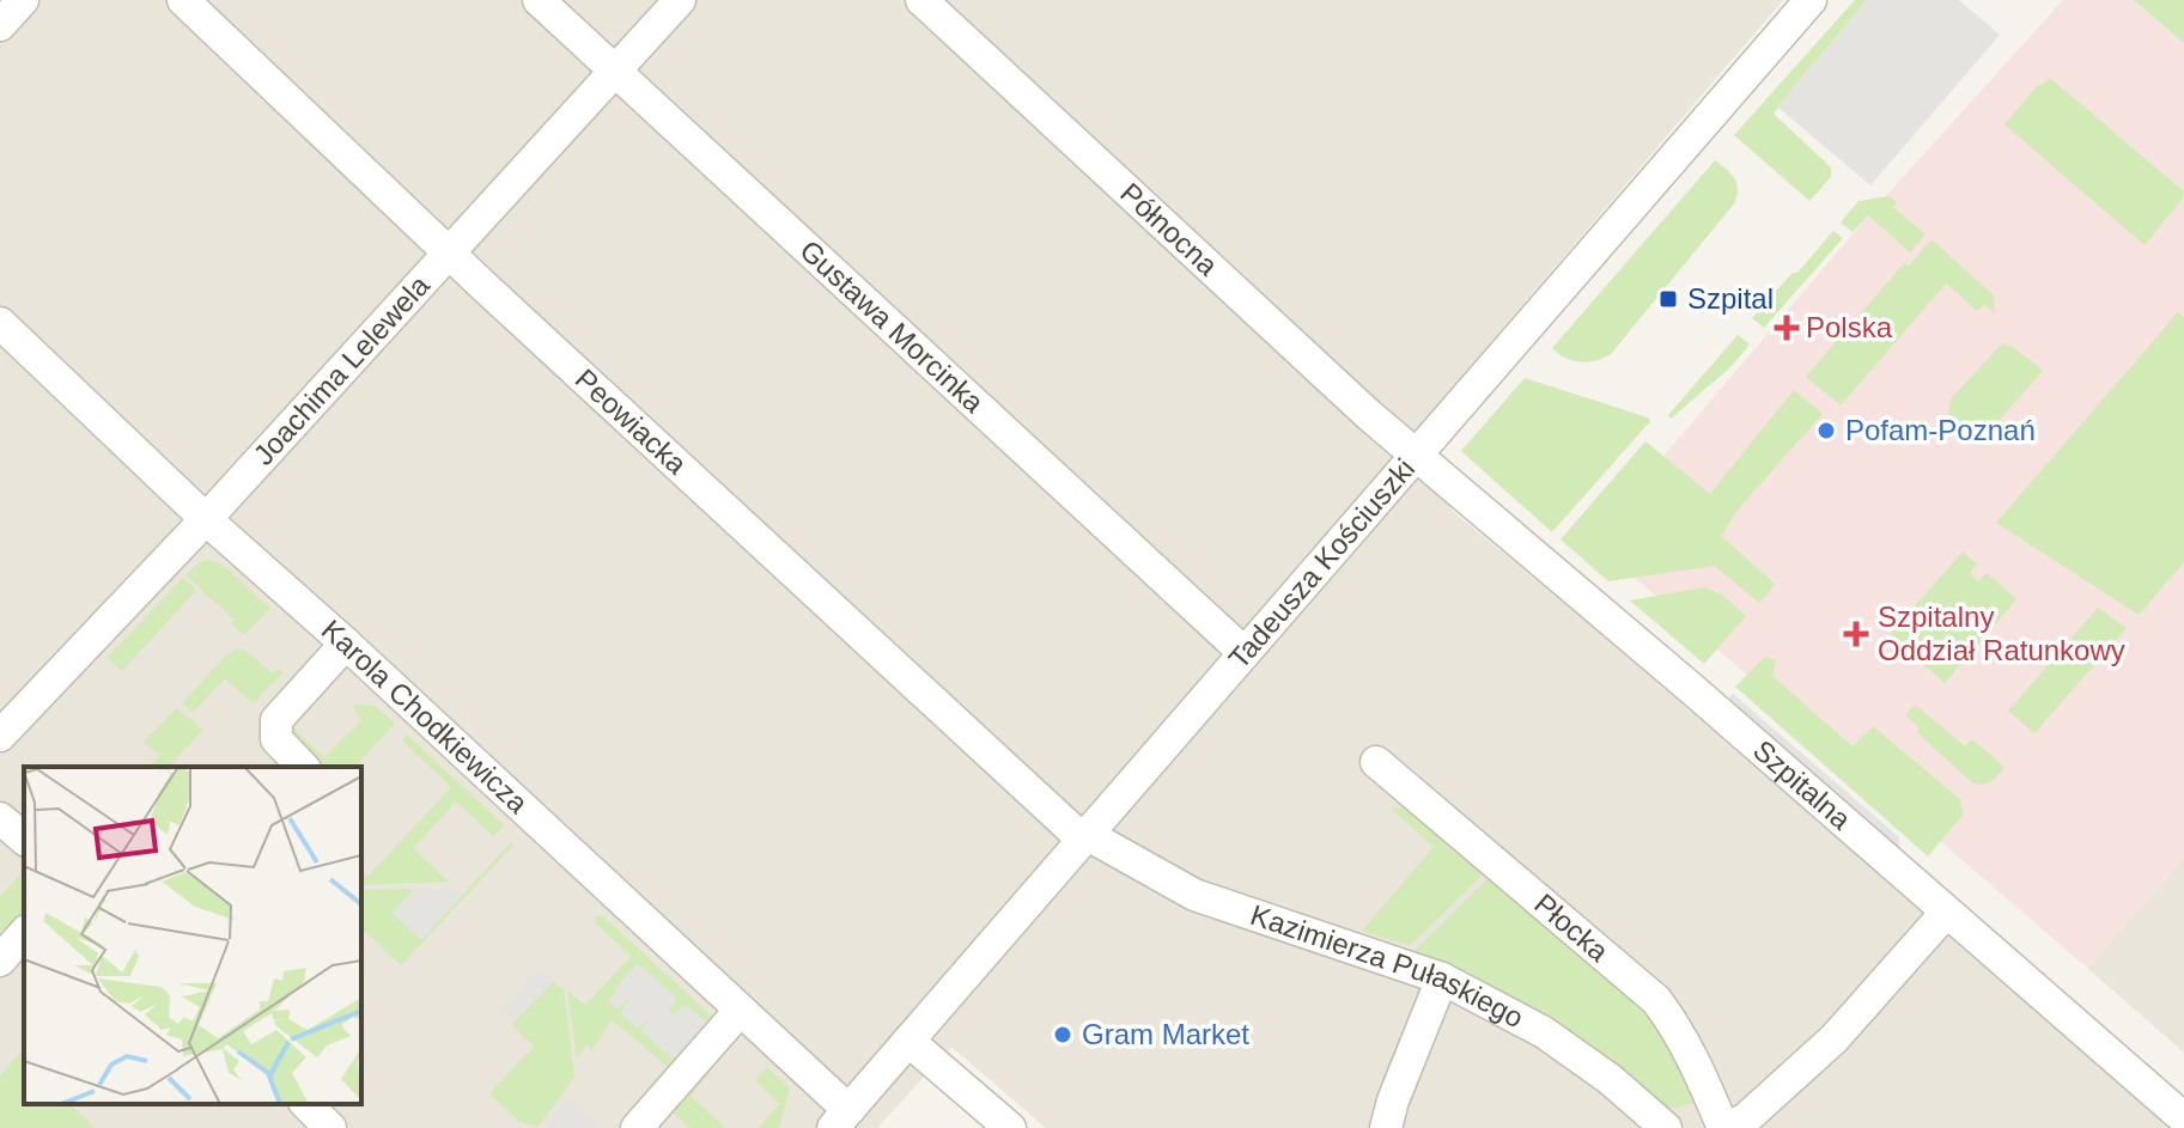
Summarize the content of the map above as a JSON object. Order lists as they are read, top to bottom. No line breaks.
{"streets":{"street":["Północna","Gustawa Morcinka","Joachima Lelewela","Peowiacka","Tadeusza Kościuszki","Karola Chodkiewicza","Szpitalna","Płocka","Kazimierza Pułaskiego"]},"crossings":[["Północna","Tadeusza Kościuszki"],["Północna","Szpitalna"],["Gustawa Morcinka","Joachima Lelewela"],["Gustawa Morcinka","Tadeusza Kościuszki"],["Joachima Lelewela","Peowiacka"],["Joachima Lelewela","Karola Chodkiewicza"],["Peowiacka","Tadeusza Kościuszki"],["Peowiacka","Kazimierza Pułaskiego"],["Tadeusza Kościuszki","Karola Chodkiewicza"],["Tadeusza Kościuszki","Szpitalna"],["Tadeusza Kościuszki","Kazimierza Pułaskiego"]],"places":{"transit":["Szpital"],"health":["Polska","Szpitalny Oddział Ratunkowy"],"other":["Pofam-Poznań","Gram Market"]}}
